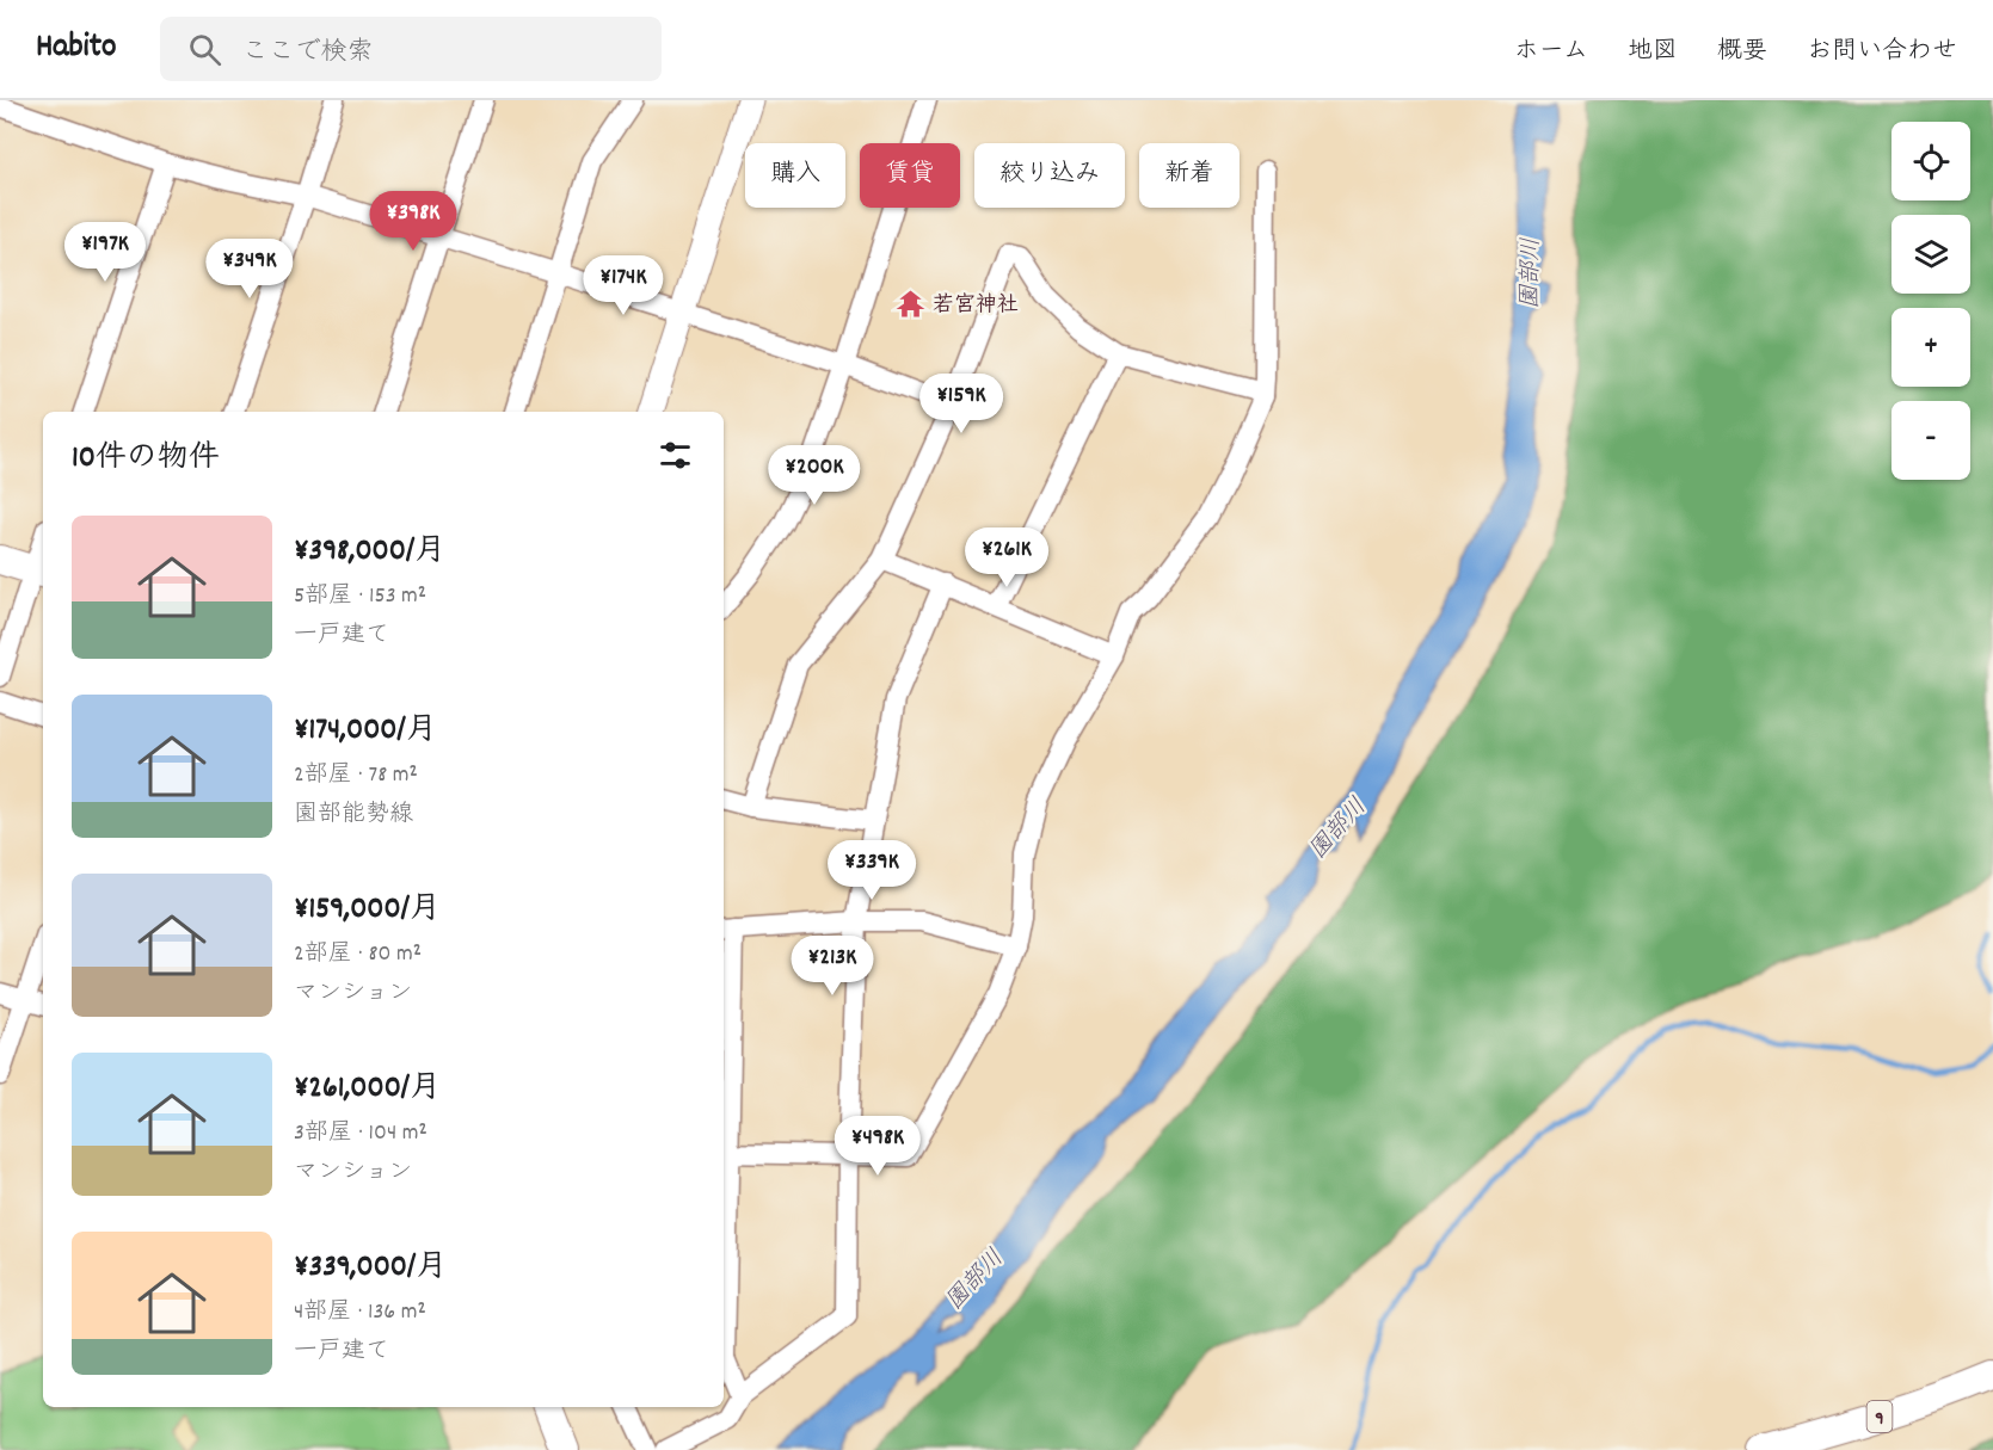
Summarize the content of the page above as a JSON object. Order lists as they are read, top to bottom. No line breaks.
{"streets":{"highway":["9"]},"water":["園部川"],"places":{"temple":["若宮神社"]},"page":{"header":"Habito","search":"ここで検索","nav":["ホーム","地図","概要","お問い合わせ"],"map_buttons":["+","−"],"chip":["購入","賃貸","絞り込み","新着"],"price":["¥398K","¥197K","¥349K","¥174K","¥159K","¥200K","¥261K","¥339K","¥213K","¥498K"],"heading":"10件の物件","list":[{"name":"¥398,000/月","note":"5部屋 · 153 m² · 一戸建て"},{"name":"¥174,000/月","note":"2部屋 · 78 m² · 園部能勢線"},{"name":"¥159,000/月","note":"2部屋 · 80 m² · マンション"},{"name":"¥261,000/月","note":"3部屋 · 104 m² · マンション"},{"name":"¥339,000/月","note":"4部屋 · 136 m² · 一戸建て"}]}}
